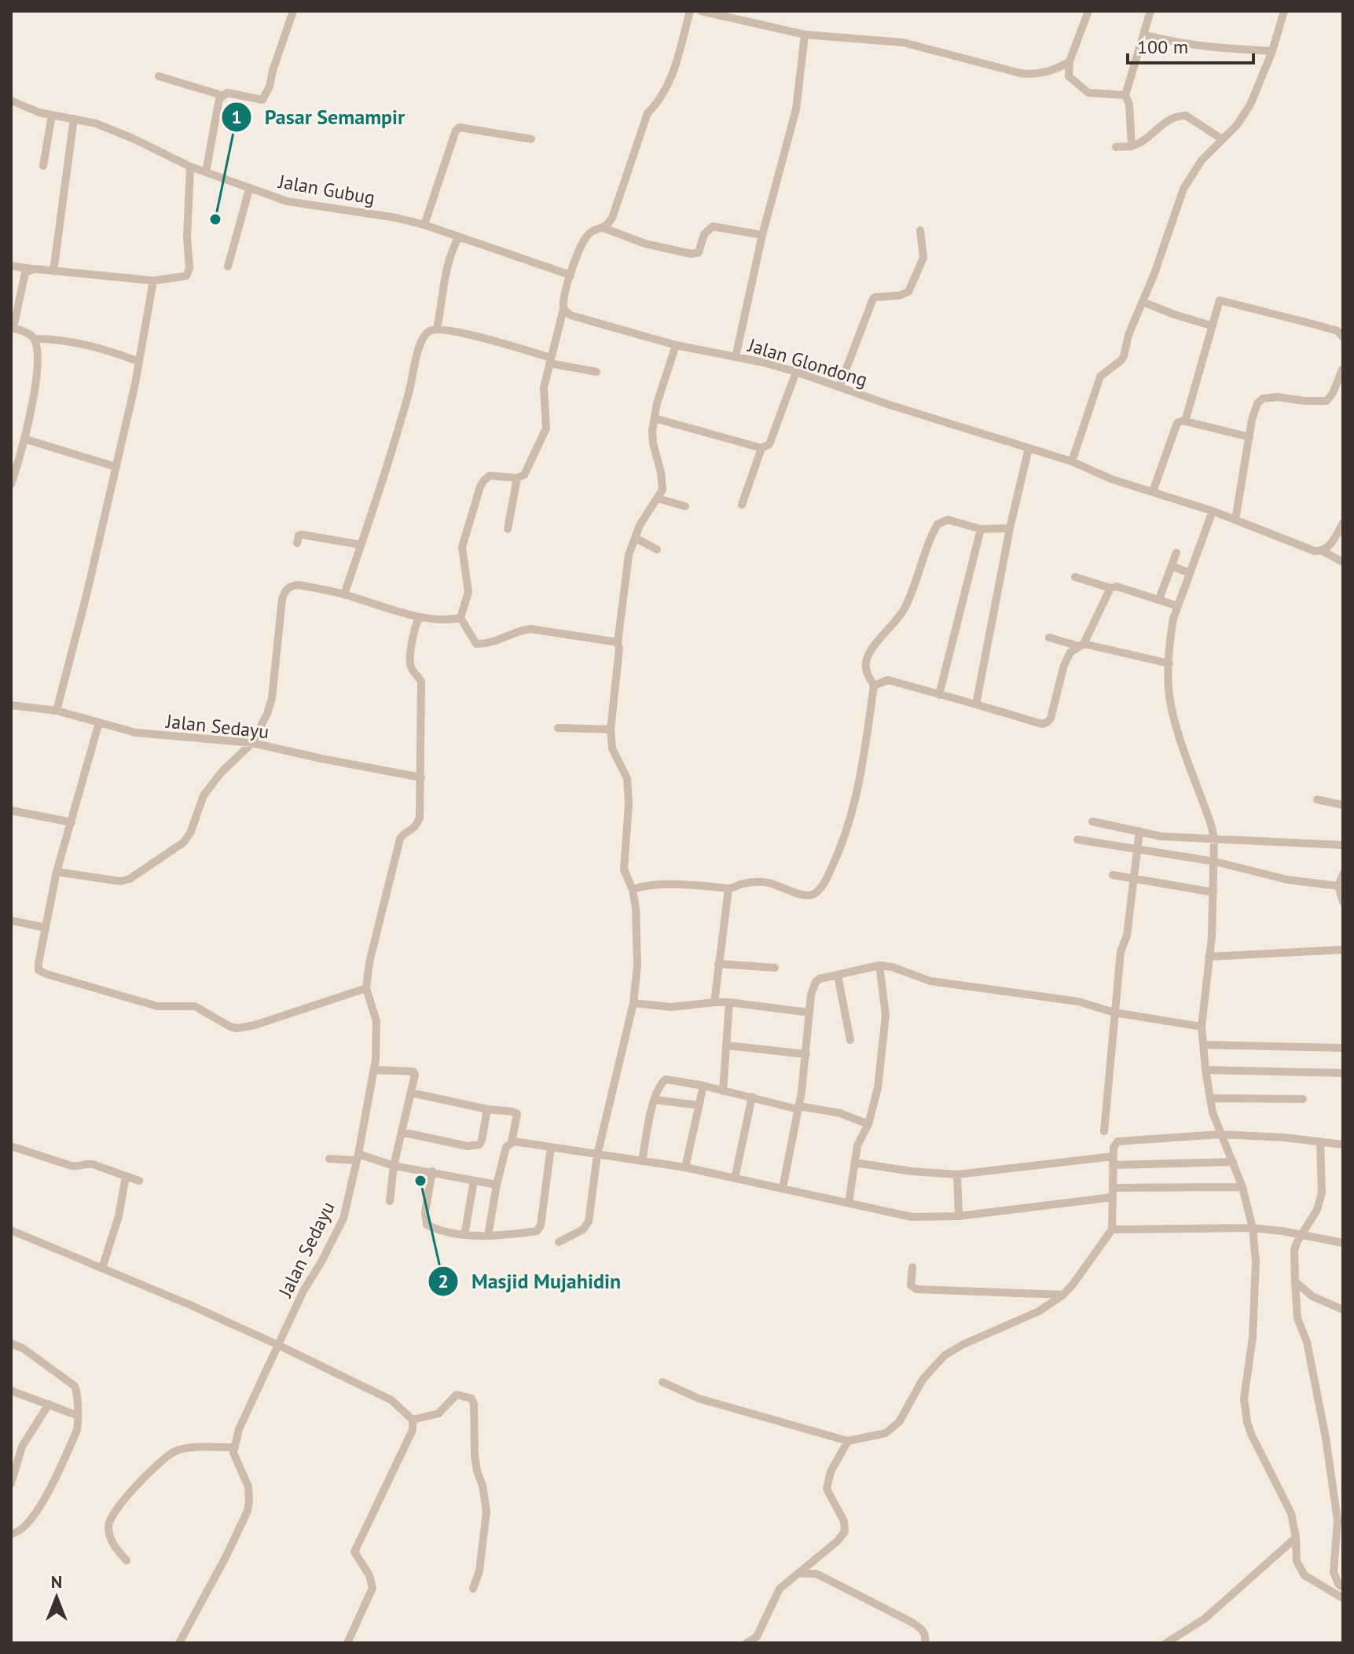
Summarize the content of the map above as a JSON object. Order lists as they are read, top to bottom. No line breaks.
{"streets":{"street":["Jalan Gubug","Jalan Glondong","Jalan Sedayu"]},"places":["Pasar Semampir","Masjid Mujahidin"],"scale_bar":"100 m","north":"top"}
